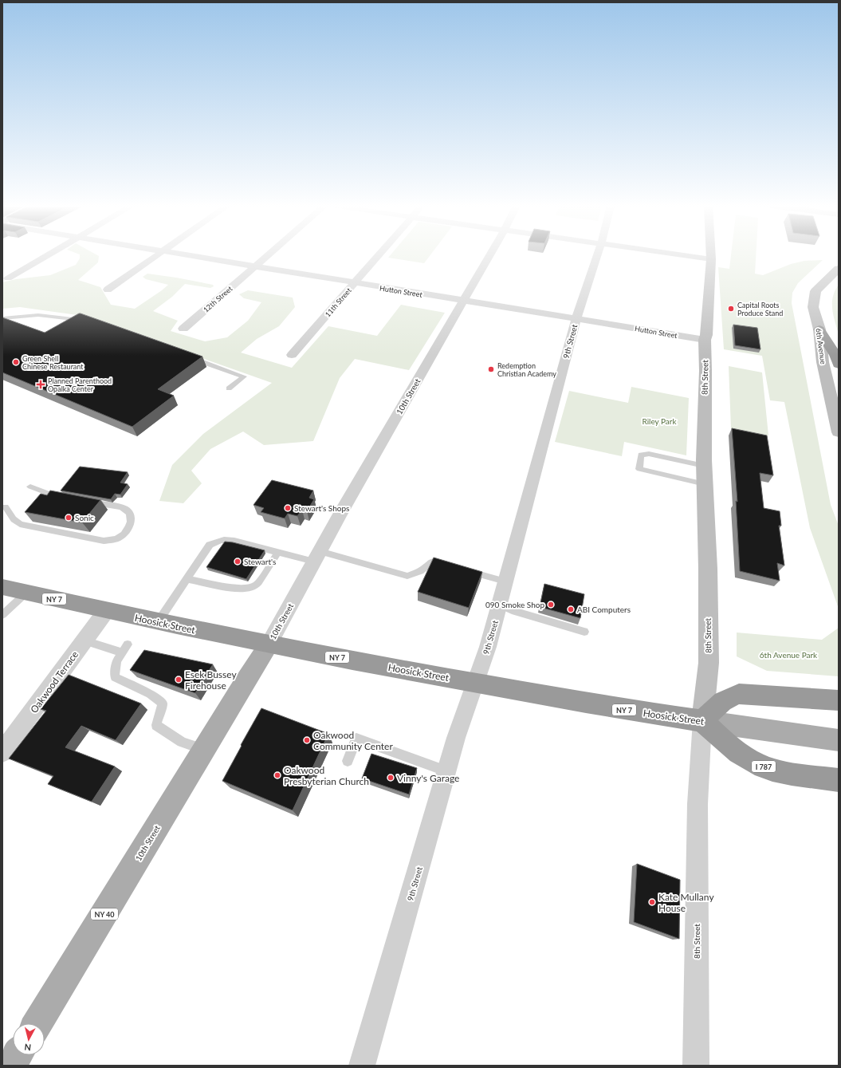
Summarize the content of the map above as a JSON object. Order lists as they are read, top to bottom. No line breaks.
{"streets":{"highway":["NY 7","Hoosick Street","I 787"],"main road":["10th Street","NY 40"],"street":["Hutton Street","12th Street","11th Street","9th Street","6th Avenue","8th Street","Oakwood Terrace"]},"crossings":[["Hutton Street","12th Street"],["Hutton Street","11th Street"],["Hutton Street","9th Street"],["Hutton Street","8th Street"],["Hutton Street","10th Street"],["9th Street","Hoosick Street"],["8th Street","Hoosick Street"],["8th Street","I 787"],["10th Street","Hoosick Street"],["Hoosick Street","Oakwood Terrace"],["Hoosick Street","I 787"]],"parks":["Riley Park","6th Avenue Park"],"places":{"other":["Capital Roots Produce Stand","Green Shell Chinese Restaurant","Redemption Christian Academy","Stewart's Shops","Sonic","Stewart's","090 Smoke Shop","ABI Computers","Esek Bussey Firehouse","Oakwood Community Center","Oakwood Presbyterian Church","Vinny's Garage","Kate Mullany House"],"health":["Planned Parenthood Opalka Center"]},"north":"bottom"}
